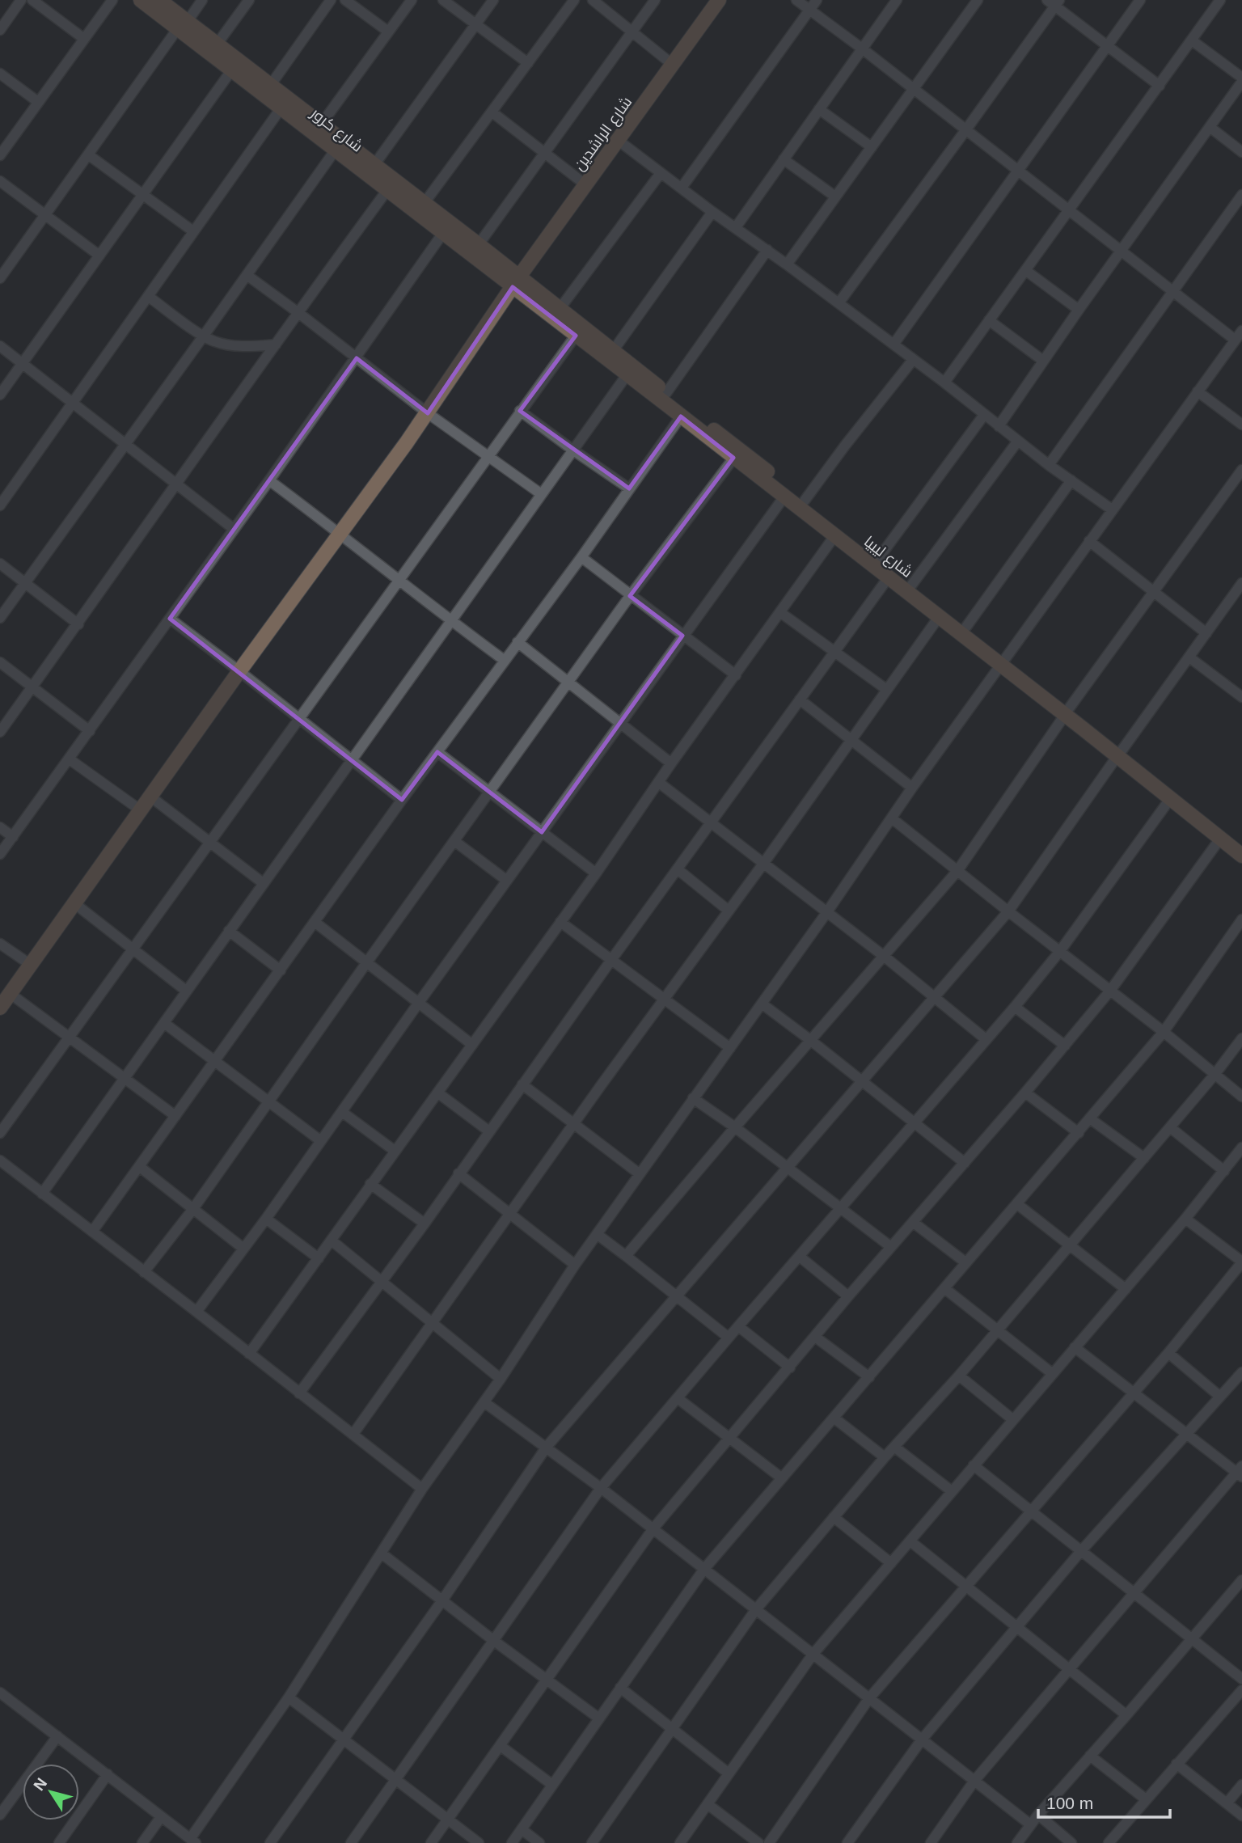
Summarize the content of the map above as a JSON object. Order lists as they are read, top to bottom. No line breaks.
{"streets":{"main road":["شارع كرور","شارع الراشدين","شارع ليبيا"]},"crossings":[["شارع كرور","شارع الراشدين"],["شارع كرور","شارع ليبيا"],["شارع الراشدين","شارع ليبيا"]],"scale_bar":"100 m","north":"top left"}
